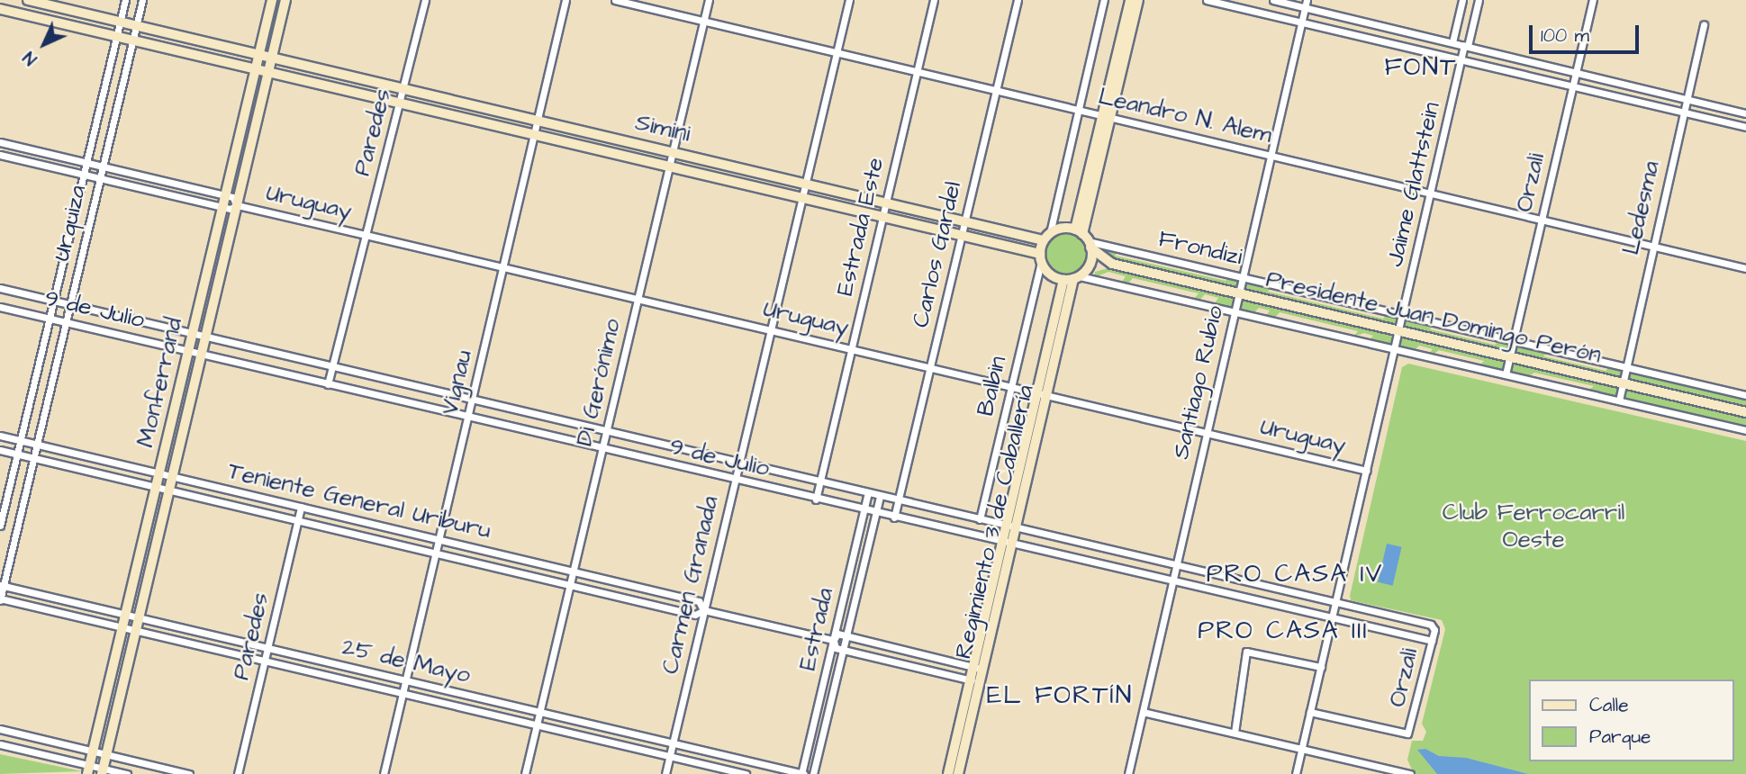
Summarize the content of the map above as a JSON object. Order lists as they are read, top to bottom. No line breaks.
{"streets":{"main road":["Simini","Presidente Juan Domingo Perón","Monferrand","Regimiento 3 de Caballería"],"street":["Leandro N. Alem","Paredes","Orzali","Jaime Glattstein","Uruguay","Ledesma","Urquiza","Estrada Este","Frondizi","Carlos Gardel","9 de Julio","Vignau","Di Gerónimo","Santiago Rubio","Balbin","Teniente General Uriburu","Carmen Granada","Estrada","25 de Mayo"]},"crossings":[["Leandro N. Alem","Orzali"],["Leandro N. Alem","Jaime Glattstein"],["Leandro N. Alem","Ledesma"],["Leandro N. Alem","Estrada Este"],["Leandro N. Alem","Carlos Gardel"],["Leandro N. Alem","Di Gerónimo"],["Leandro N. Alem","Santiago Rubio"],["Leandro N. Alem","Carmen Granada"],["Simini","Paredes"],["Simini","Urquiza"],["Simini","Estrada Este"],["Simini","Frondizi"],["Simini","Carlos Gardel"],["Simini","Presidente Juan Domingo Perón"],["Simini","Monferrand"],["Simini","Vignau"],["Simini","Di Gerónimo"],["Simini","Balbin"],["Simini","Regimiento 3 de Caballería"],["Simini","Carmen Granada"],["Paredes","Uruguay"],["Paredes","9 de Julio"],["Paredes","Teniente General Uriburu"],["Paredes","25 de Mayo"],["Orzali","Jaime Glattstein"],["Orzali","Frondizi"],["Orzali","9 de Julio"],["Orzali","Presidente Juan Domingo Perón"],["Jaime Glattstein","Uruguay"],["Jaime Glattstein","Frondizi"],["Jaime Glattstein","9 de Julio"],["Jaime Glattstein","Presidente Juan Domingo Perón"],["Uruguay","Urquiza"],["Uruguay","Estrada Este"],["Uruguay","Carlos Gardel"],["Uruguay","Monferrand"],["Uruguay","Vignau"],["Uruguay","Di Gerónimo"],["Uruguay","Santiago Rubio"],["Uruguay","Balbin"],["Uruguay","Regimiento 3 de Caballería"],["Uruguay","Carmen Granada"],["Ledesma","Frondizi"],["Ledesma","Presidente Juan Domingo Perón"],["Urquiza","9 de Julio"],["Urquiza","Teniente General Uriburu"],["Urquiza","25 de Mayo"],["Estrada Este","9 de Julio"],["Frondizi","Presidente Juan Domingo Perón"],["Frondizi","Santiago Rubio"],["Frondizi","Balbin"],["Frondizi","Regimiento 3 de Caballería"],["Carlos Gardel","9 de Julio"],["9 de Julio","Monferrand"],["9 de Julio","Vignau"],["9 de Julio","Di Gerónimo"],["9 de Julio","Santiago Rubio"],["9 de Julio","Balbin"],["9 de Julio","Regimiento 3 de Caballería"],["9 de Julio","Carmen Granada"],["9 de Julio","Estrada"],["Presidente Juan Domingo Perón","Santiago Rubio"],["Presidente Juan Domingo Perón","Balbin"],["Presidente Juan Domingo Perón","Regimiento 3 de Caballería"],["Monferrand","Teniente General Uriburu"],["Monferrand","25 de Mayo"],["Vignau","Teniente General Uriburu"],["Vignau","25 de Mayo"],["Di Gerónimo","Teniente General Uriburu"],["Di Gerónimo","25 de Mayo"],["Balbin","Regimiento 3 de Caballería"],["Teniente General Uriburu","Carmen Granada"],["Teniente General Uriburu","Estrada"],["Carmen Granada","25 de Mayo"],["Estrada","25 de Mayo"]],"districts":["FONT","PRO CASA IV","PRO CASA III","EL FORTÍN"],"parks":["Club Ferrocarril Oeste"],"legend":["Calle","Parque"],"scale_bar":"100 m","north":"bottom left"}
